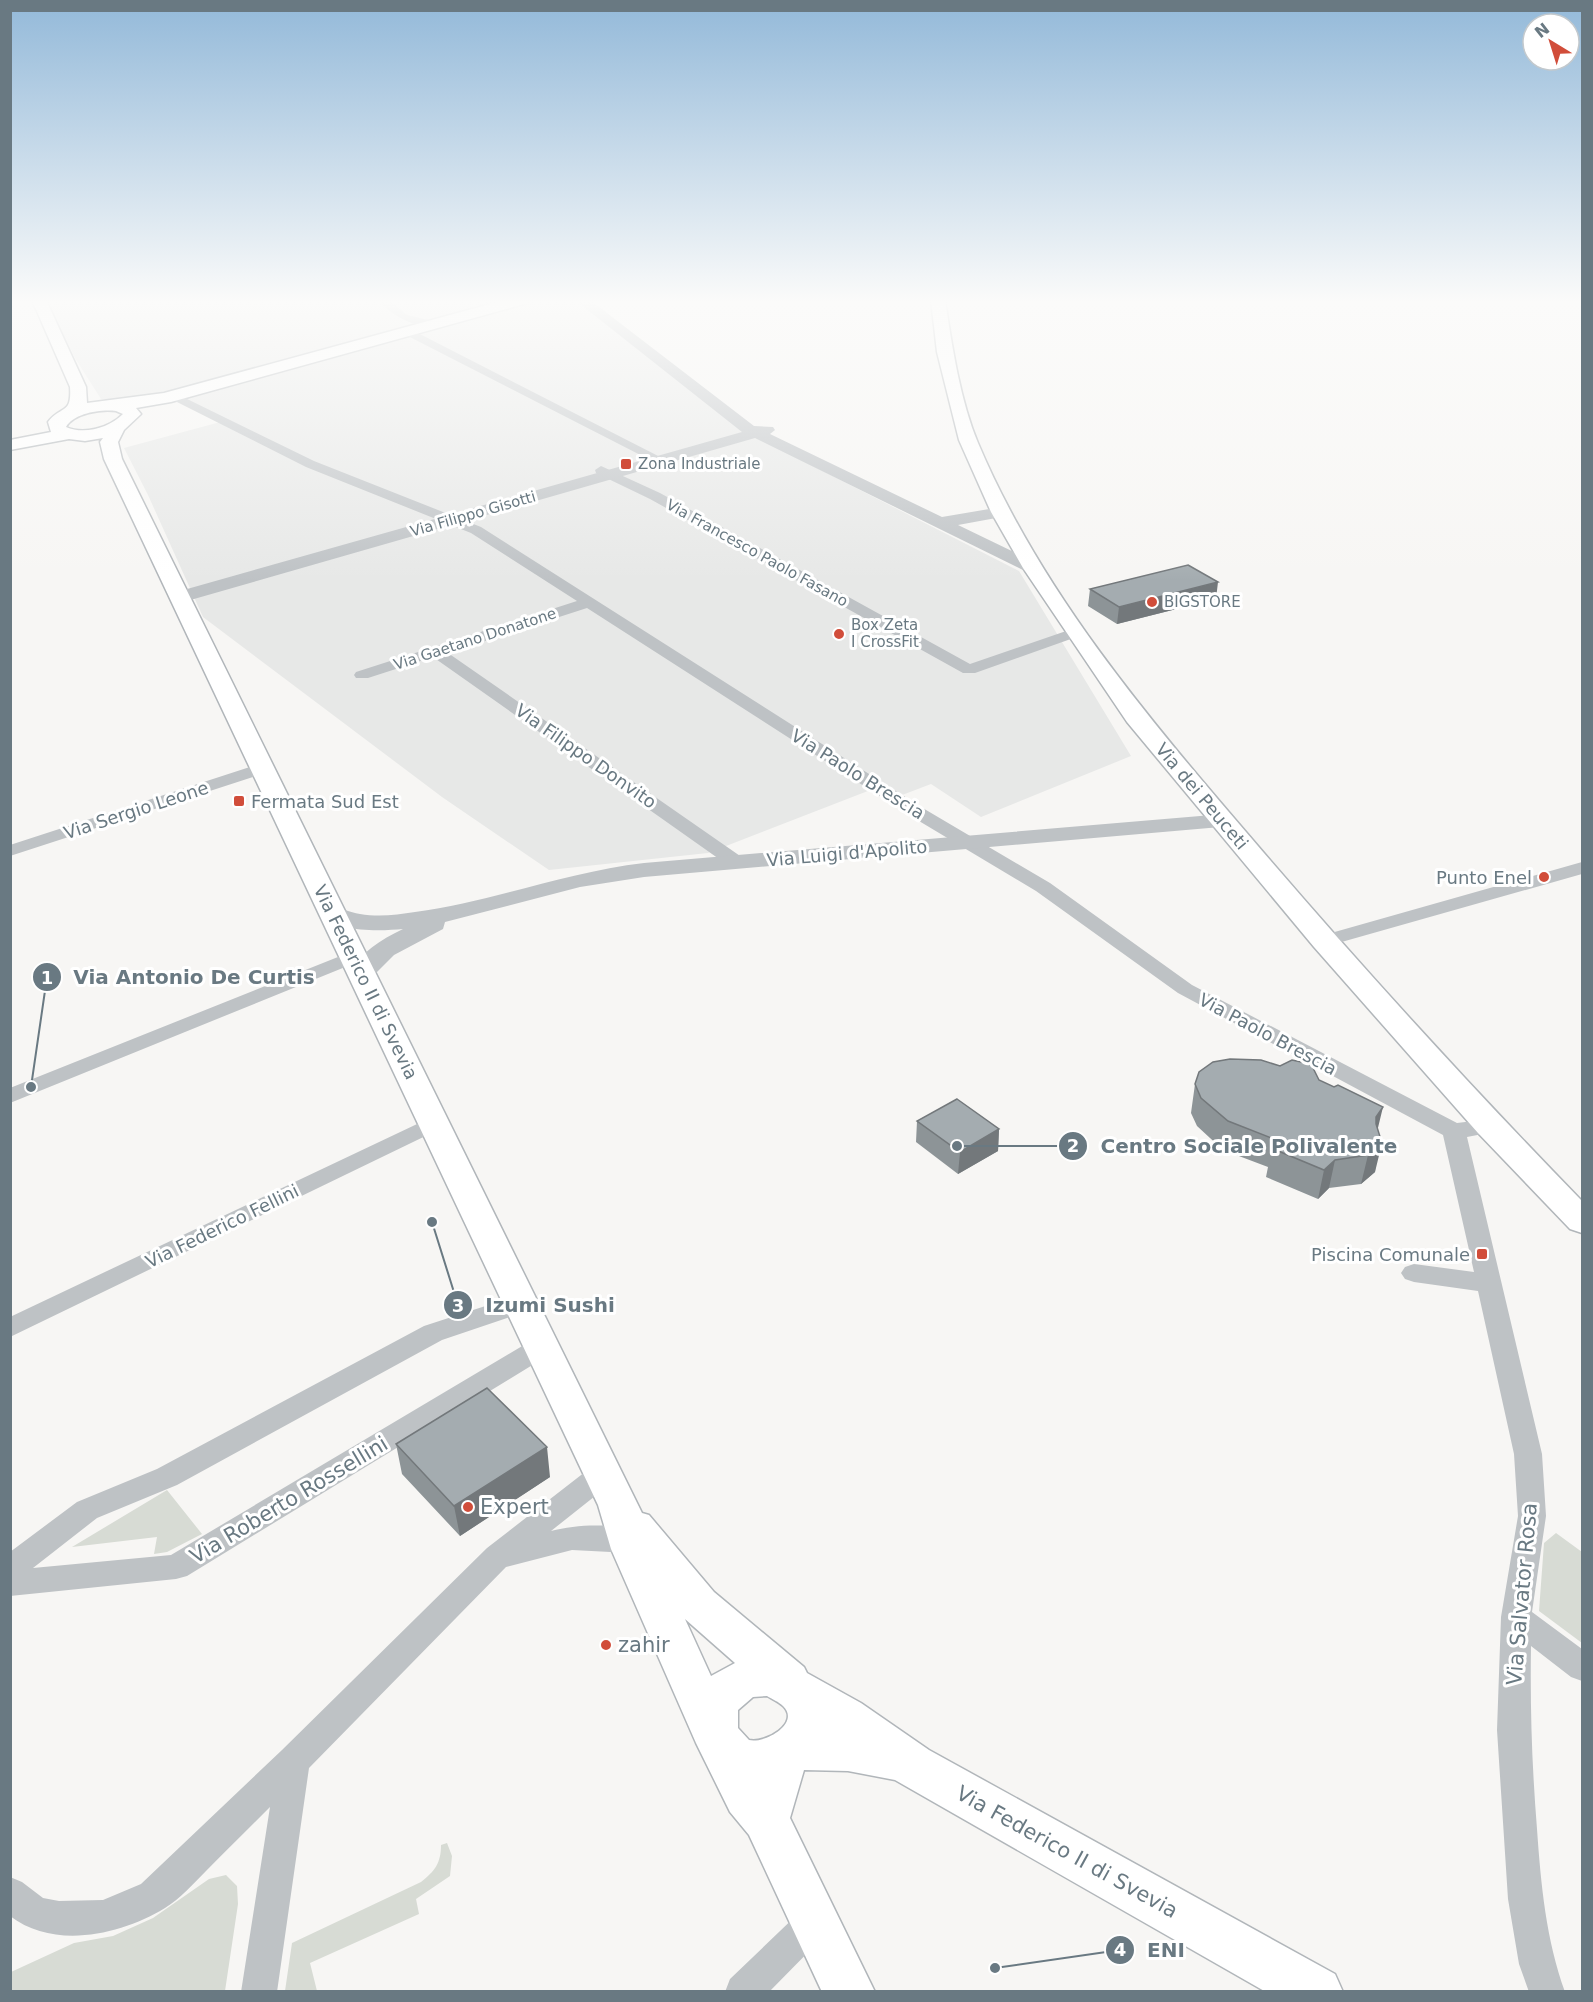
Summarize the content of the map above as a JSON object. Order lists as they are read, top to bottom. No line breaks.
{"streets":{"main road":["Via dei Peuceti","Via Federico II di Svevia"],"street":["Via Filippo Gisotti","Via Francesco Paolo Fasano","Via Gaetano Donatone","Via Filippo Donvito","Via Paolo Brescia","Via Sergio Leone","Via Luigi d'Apolito","Via Federico Fellini","Via Roberto Rossellini","Via Salvator Rosa"]},"crossings":[["Via Filippo Gisotti","Via Francesco Paolo Fasano"],["Via Filippo Gisotti","Via Paolo Brescia"],["Via Filippo Gisotti","Via Federico II di Svevia"],["Via Francesco Paolo Fasano","Via dei Peuceti"],["Via Gaetano Donatone","Via Filippo Donvito"],["Via Gaetano Donatone","Via Paolo Brescia"],["Via Filippo Donvito","Via Luigi d'Apolito"],["Via Paolo Brescia","Via Luigi d'Apolito"],["Via Paolo Brescia","Via Salvator Rosa"],["Via dei Peuceti","Via Luigi d'Apolito"],["Via Sergio Leone","Via Federico II di Svevia"],["Via Luigi d'Apolito","Via Federico II di Svevia"],["Via Federico II di Svevia","Via Federico Fellini"],["Via Federico II di Svevia","Via Roberto Rossellini"]],"places":{"transit":["Zona Industriale","Fermata Sud Est","Piscina Comunale"],"other":["BIGSTORE","Box Zeta I CrossFit","Punto Enel","Via Antonio De Curtis","Centro Sociale Polivalente","Izumi Sushi","Expert","zahir","ENI"]},"north":"top left"}
